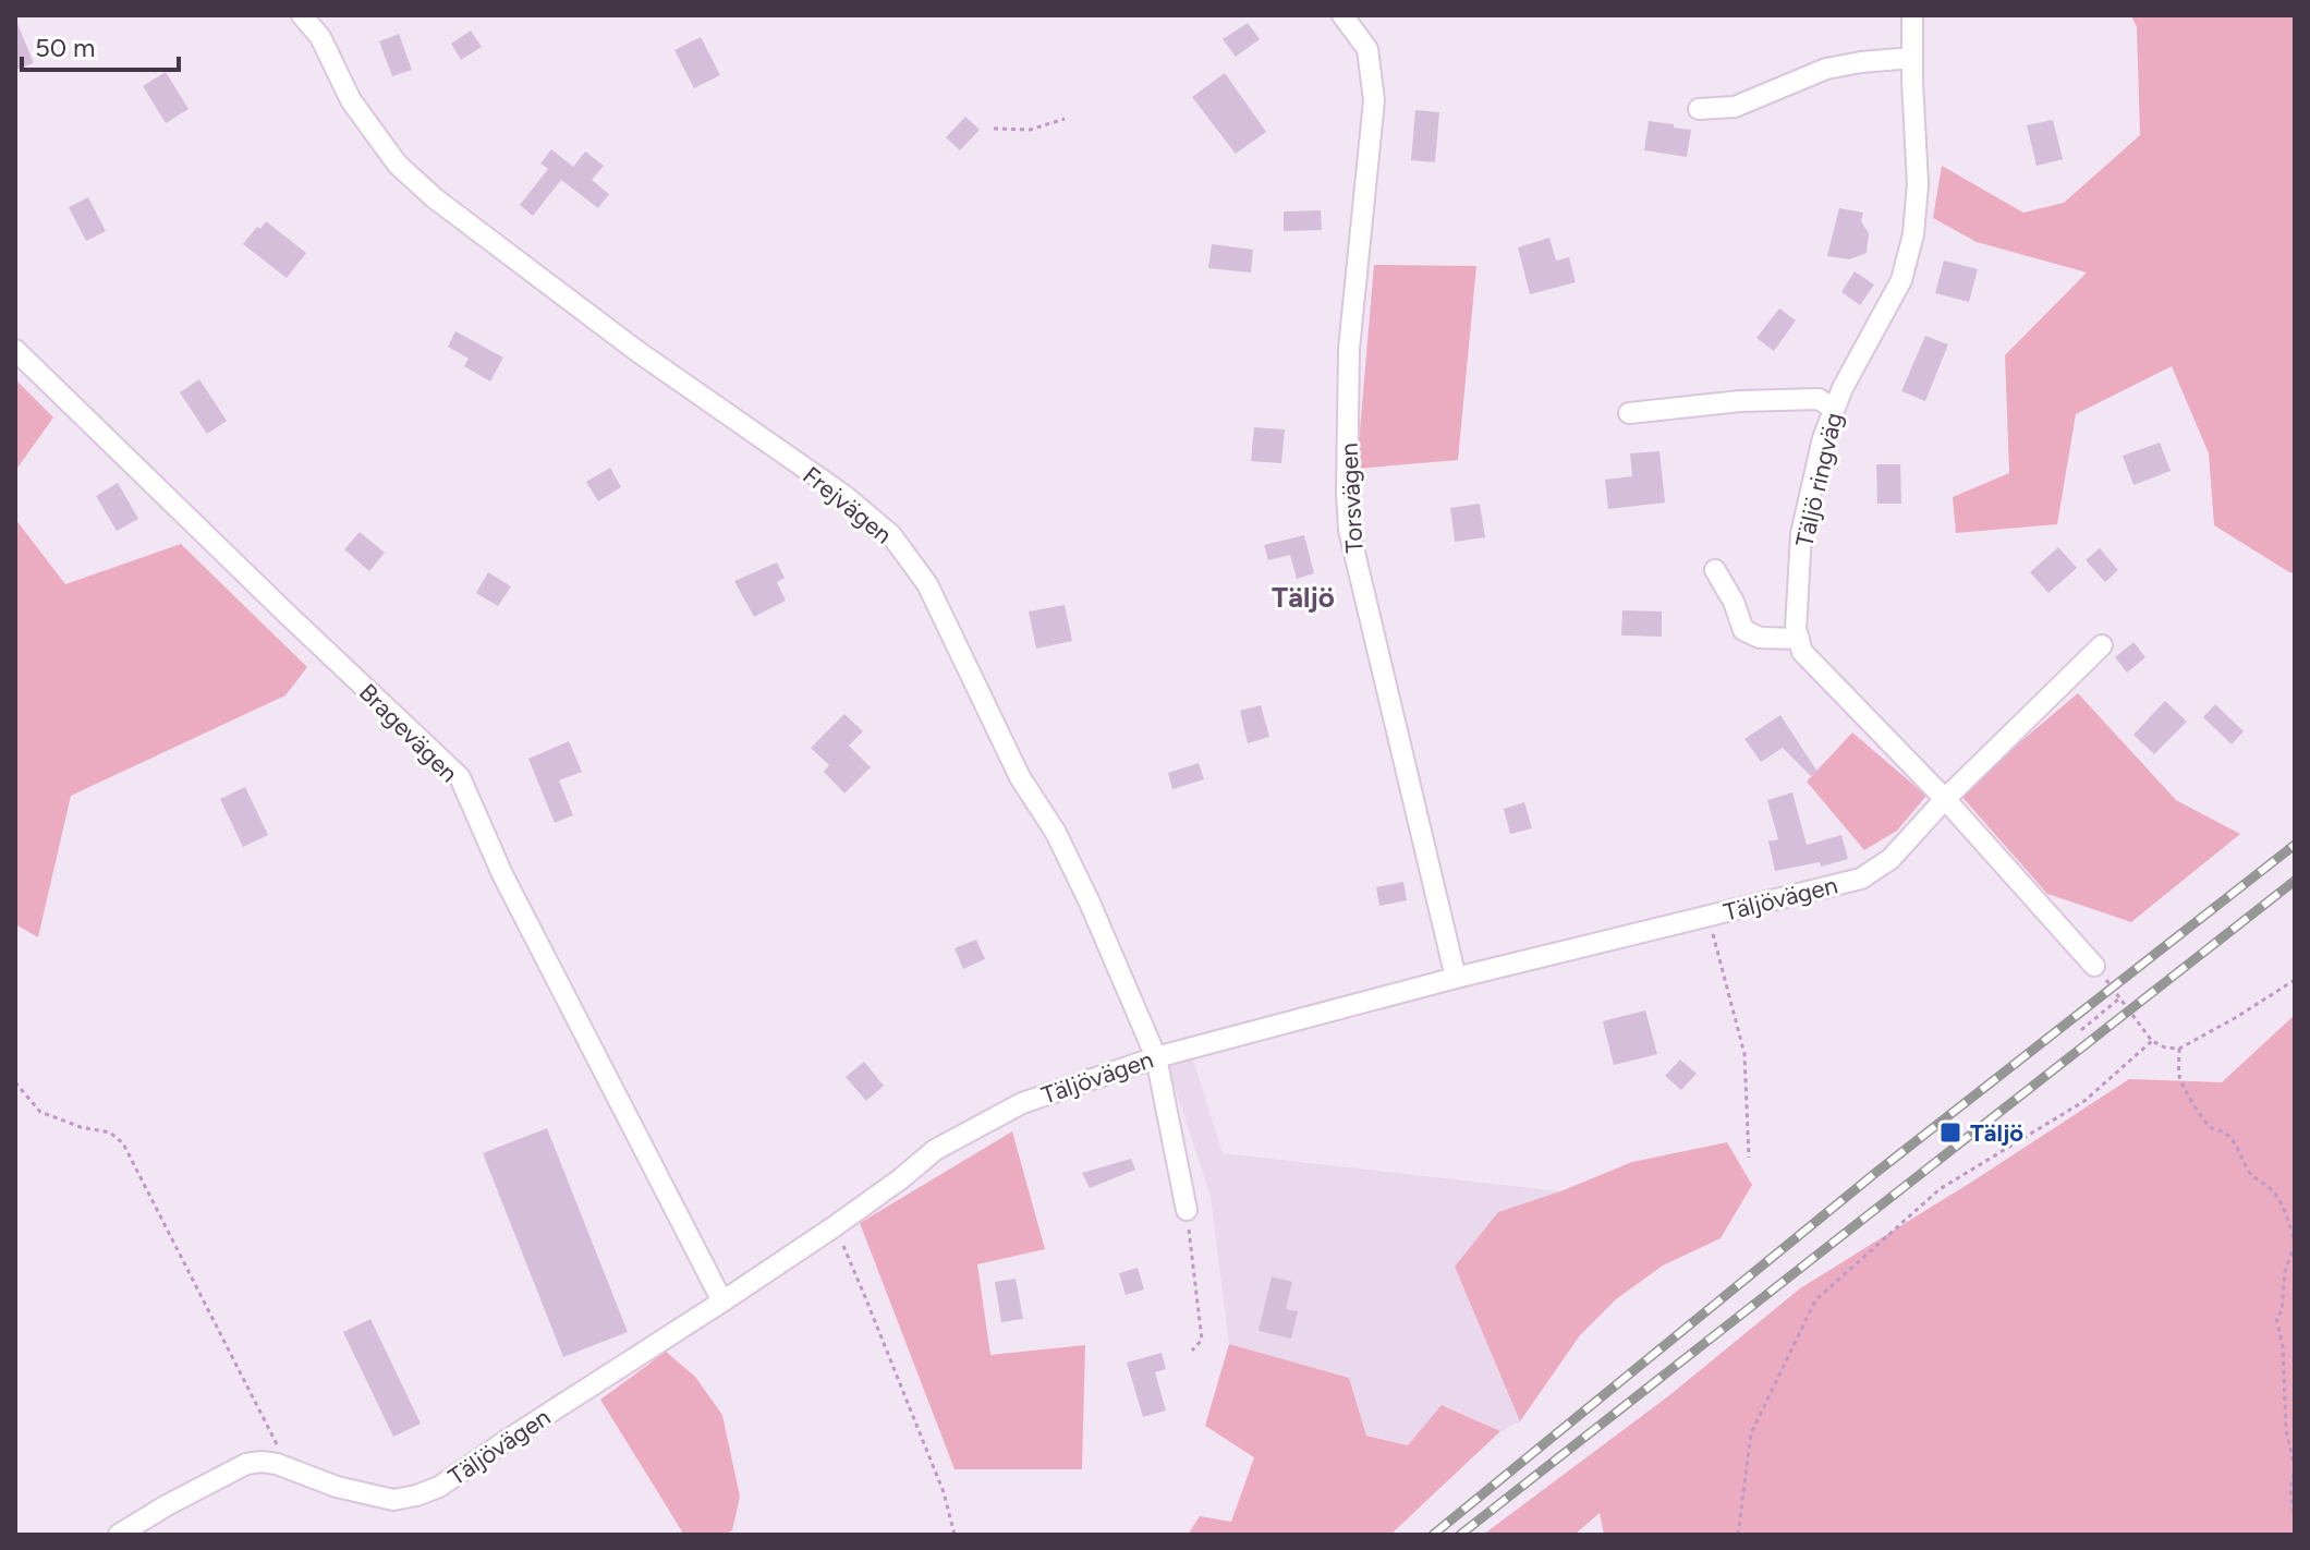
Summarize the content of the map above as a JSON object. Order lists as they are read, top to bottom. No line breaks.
{"streets":{"street":["Täljö ringväg","Torsvägen","Frejvägen","Bragevägen","Täljövägen"]},"crossings":[["Torsvägen","Täljövägen"],["Frejvägen","Täljövägen"],["Bragevägen","Täljövägen"]],"districts":["Täljö"],"places":{"transit":["Täljö"]},"scale_bar":"50 m"}
